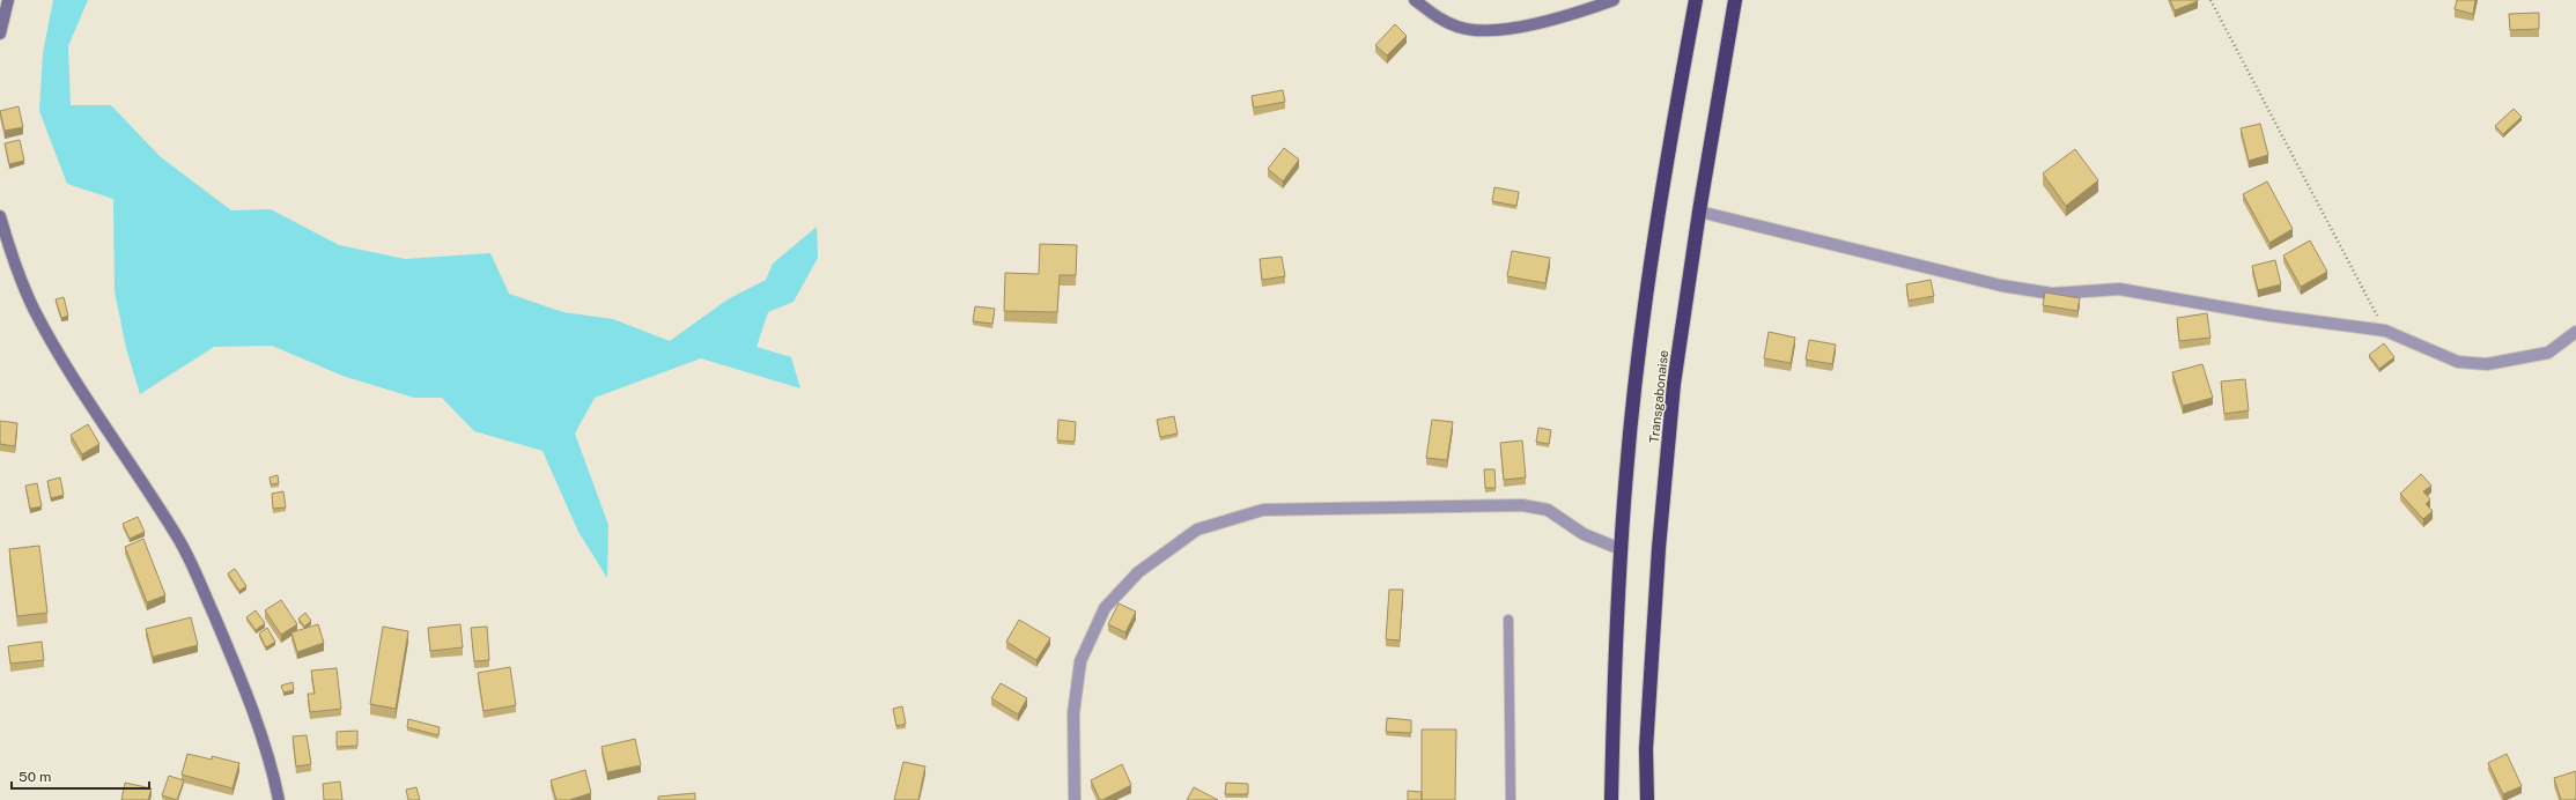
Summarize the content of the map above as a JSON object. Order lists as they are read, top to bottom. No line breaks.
{"streets":{"highway":["Transgabonaise"]},"scale_bar":"50 m"}
